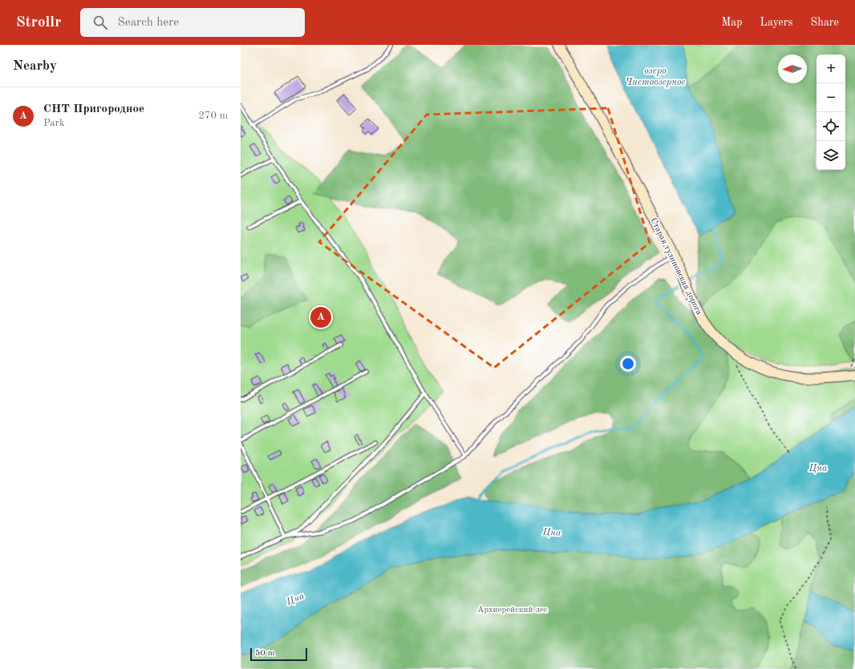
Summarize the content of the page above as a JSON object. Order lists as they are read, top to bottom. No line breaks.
{"streets":{"street":["Старая тулиновская дорога"]},"water":["озеро Чистоозерное","Цна"],"parks":["Архиерейский лес"],"scale_bar":"50 m","north":"left","page":{"header":"Strollr","search":"Search here","nav":["Map","Layers","Share"],"heading":"Nearby","map_buttons":["+","−"],"list":[{"mark":"A","name":"СНТ Пригородное","note":"Park","value":"270 m"}],"pins":"A","scale":"50 m"}}
